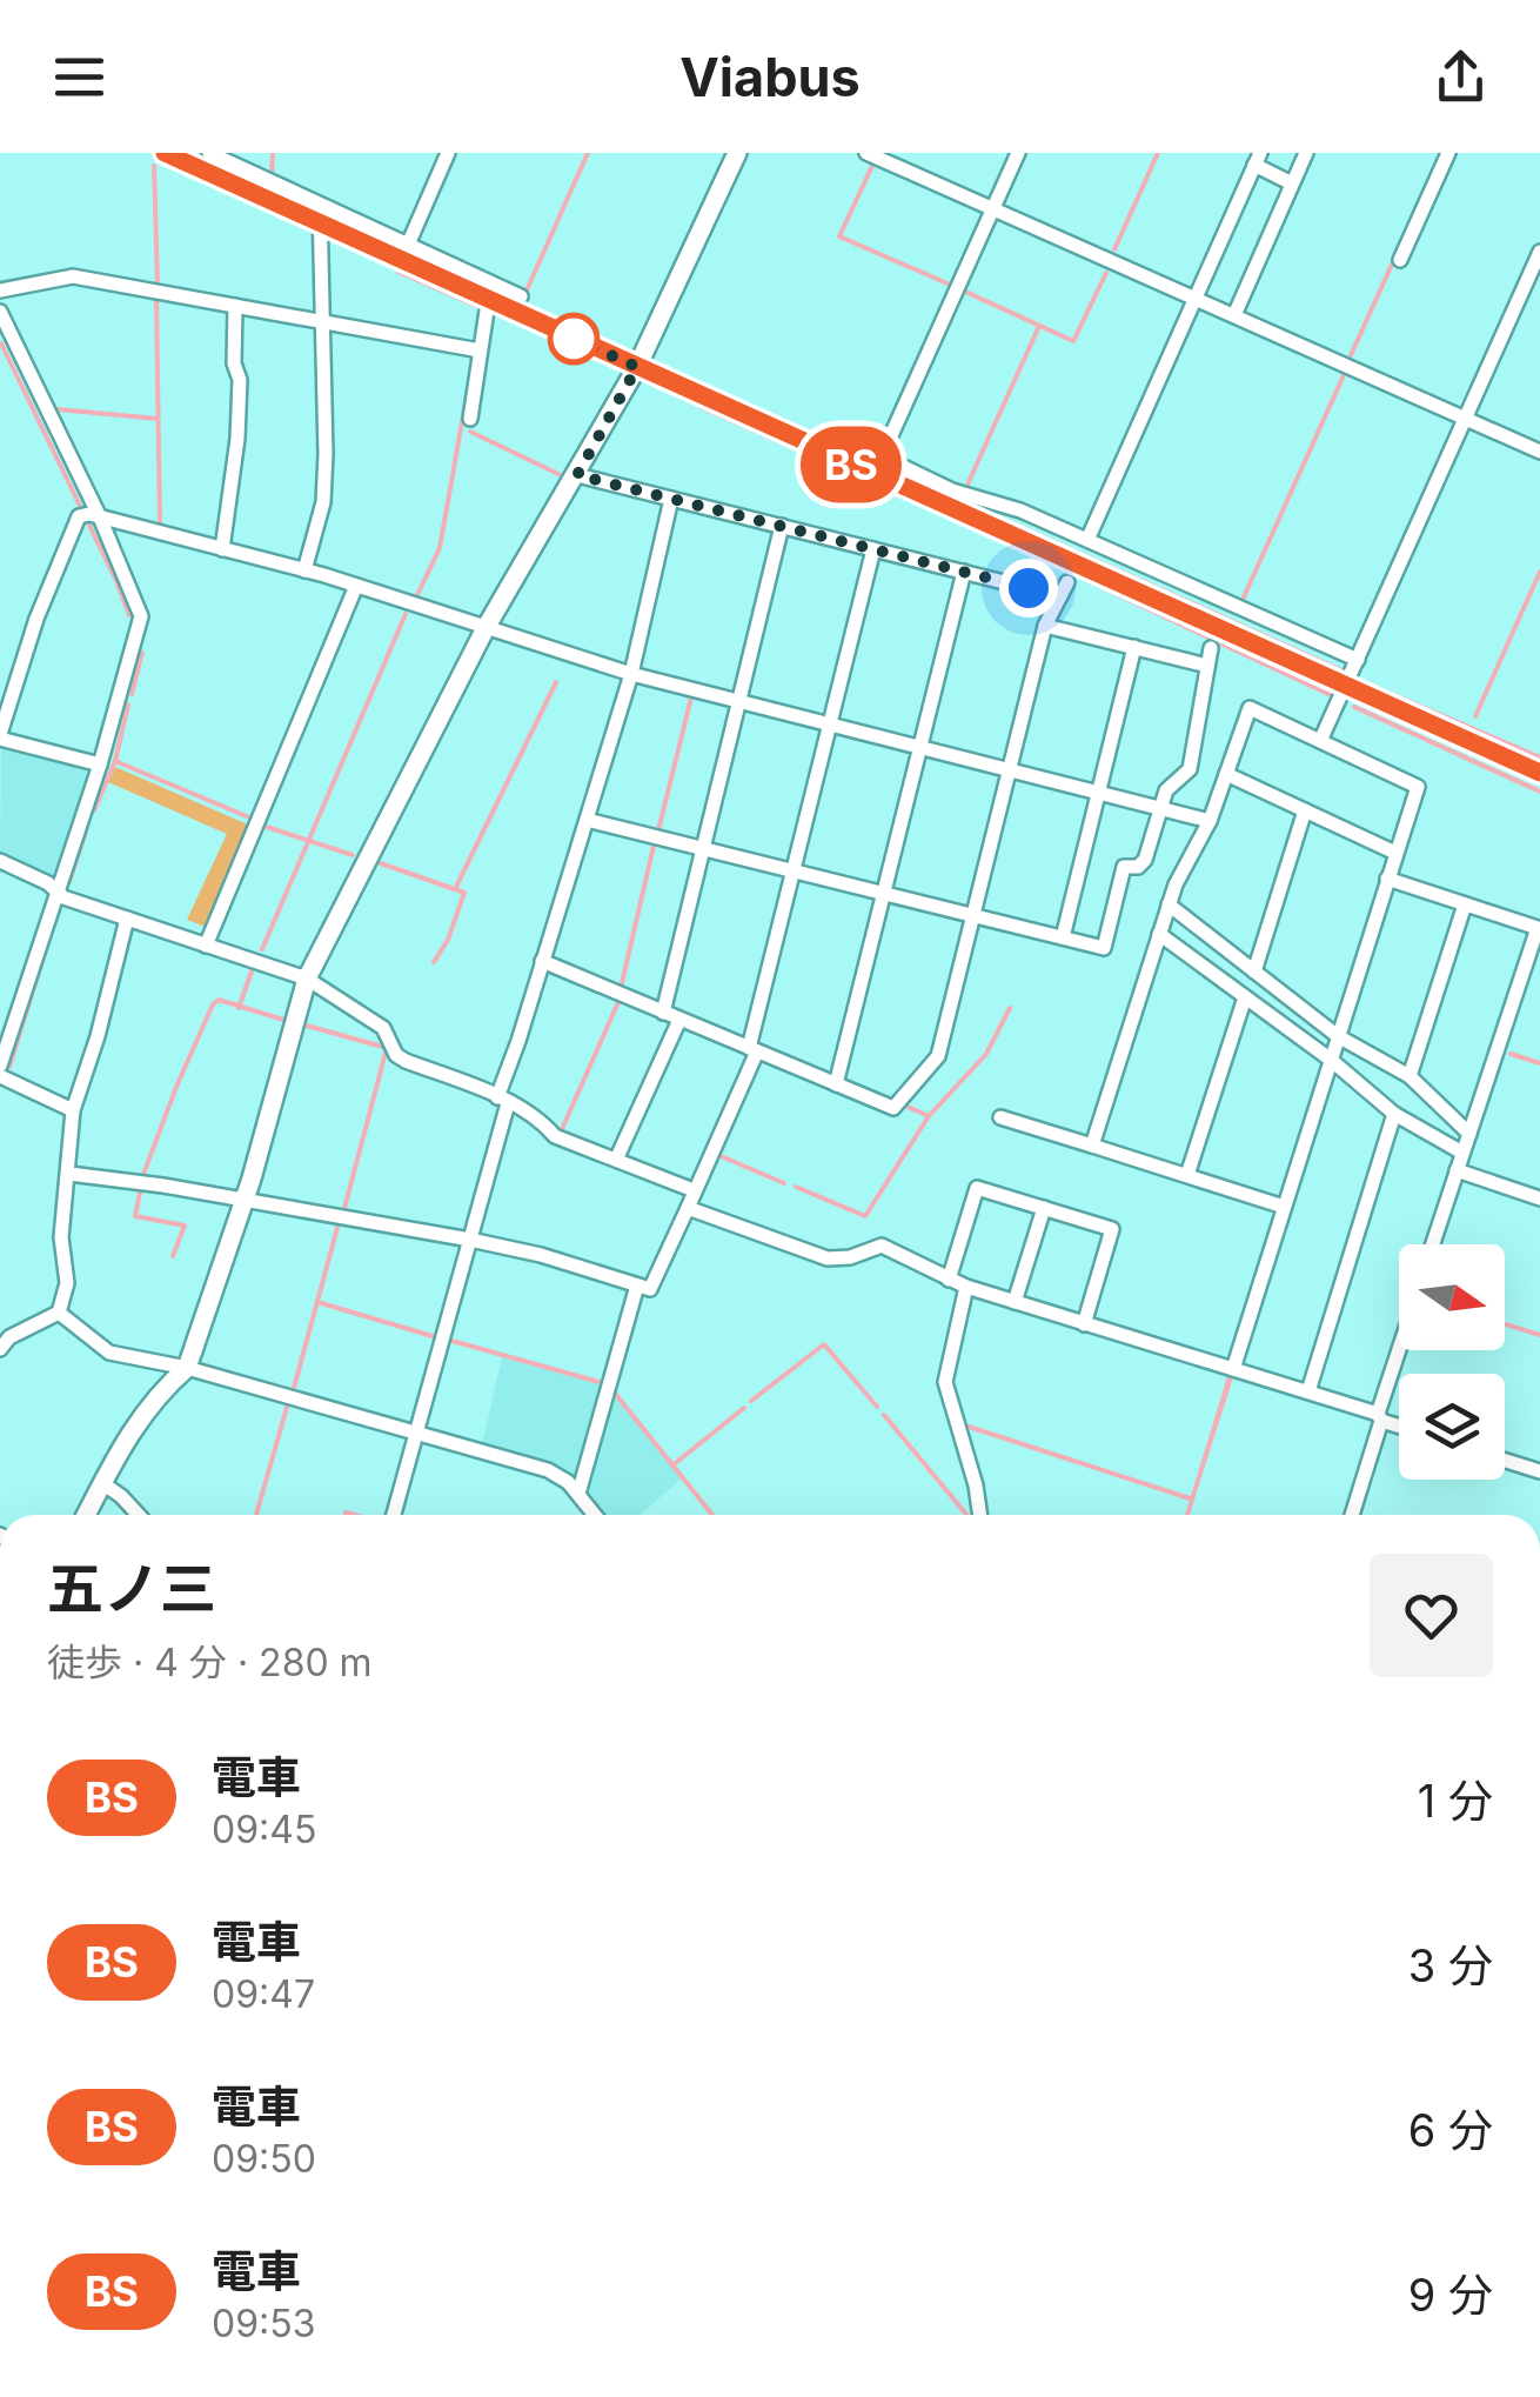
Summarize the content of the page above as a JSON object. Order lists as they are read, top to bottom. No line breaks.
{"north":"right","page":{"header":"Viabus","on_map":"BS","heading":["五ノ三","徒歩 · 4 分 · 280 m"],"list":[{"mark":"BS","name":"電車","note":"09:45","value":"1 分"},{"mark":"BS","name":"電車","note":"09:47","value":"3 分"},{"mark":"BS","name":"電車","note":"09:50","value":"6 分"},{"mark":"BS","name":"電車","note":"09:53","value":"9 分"}]}}
